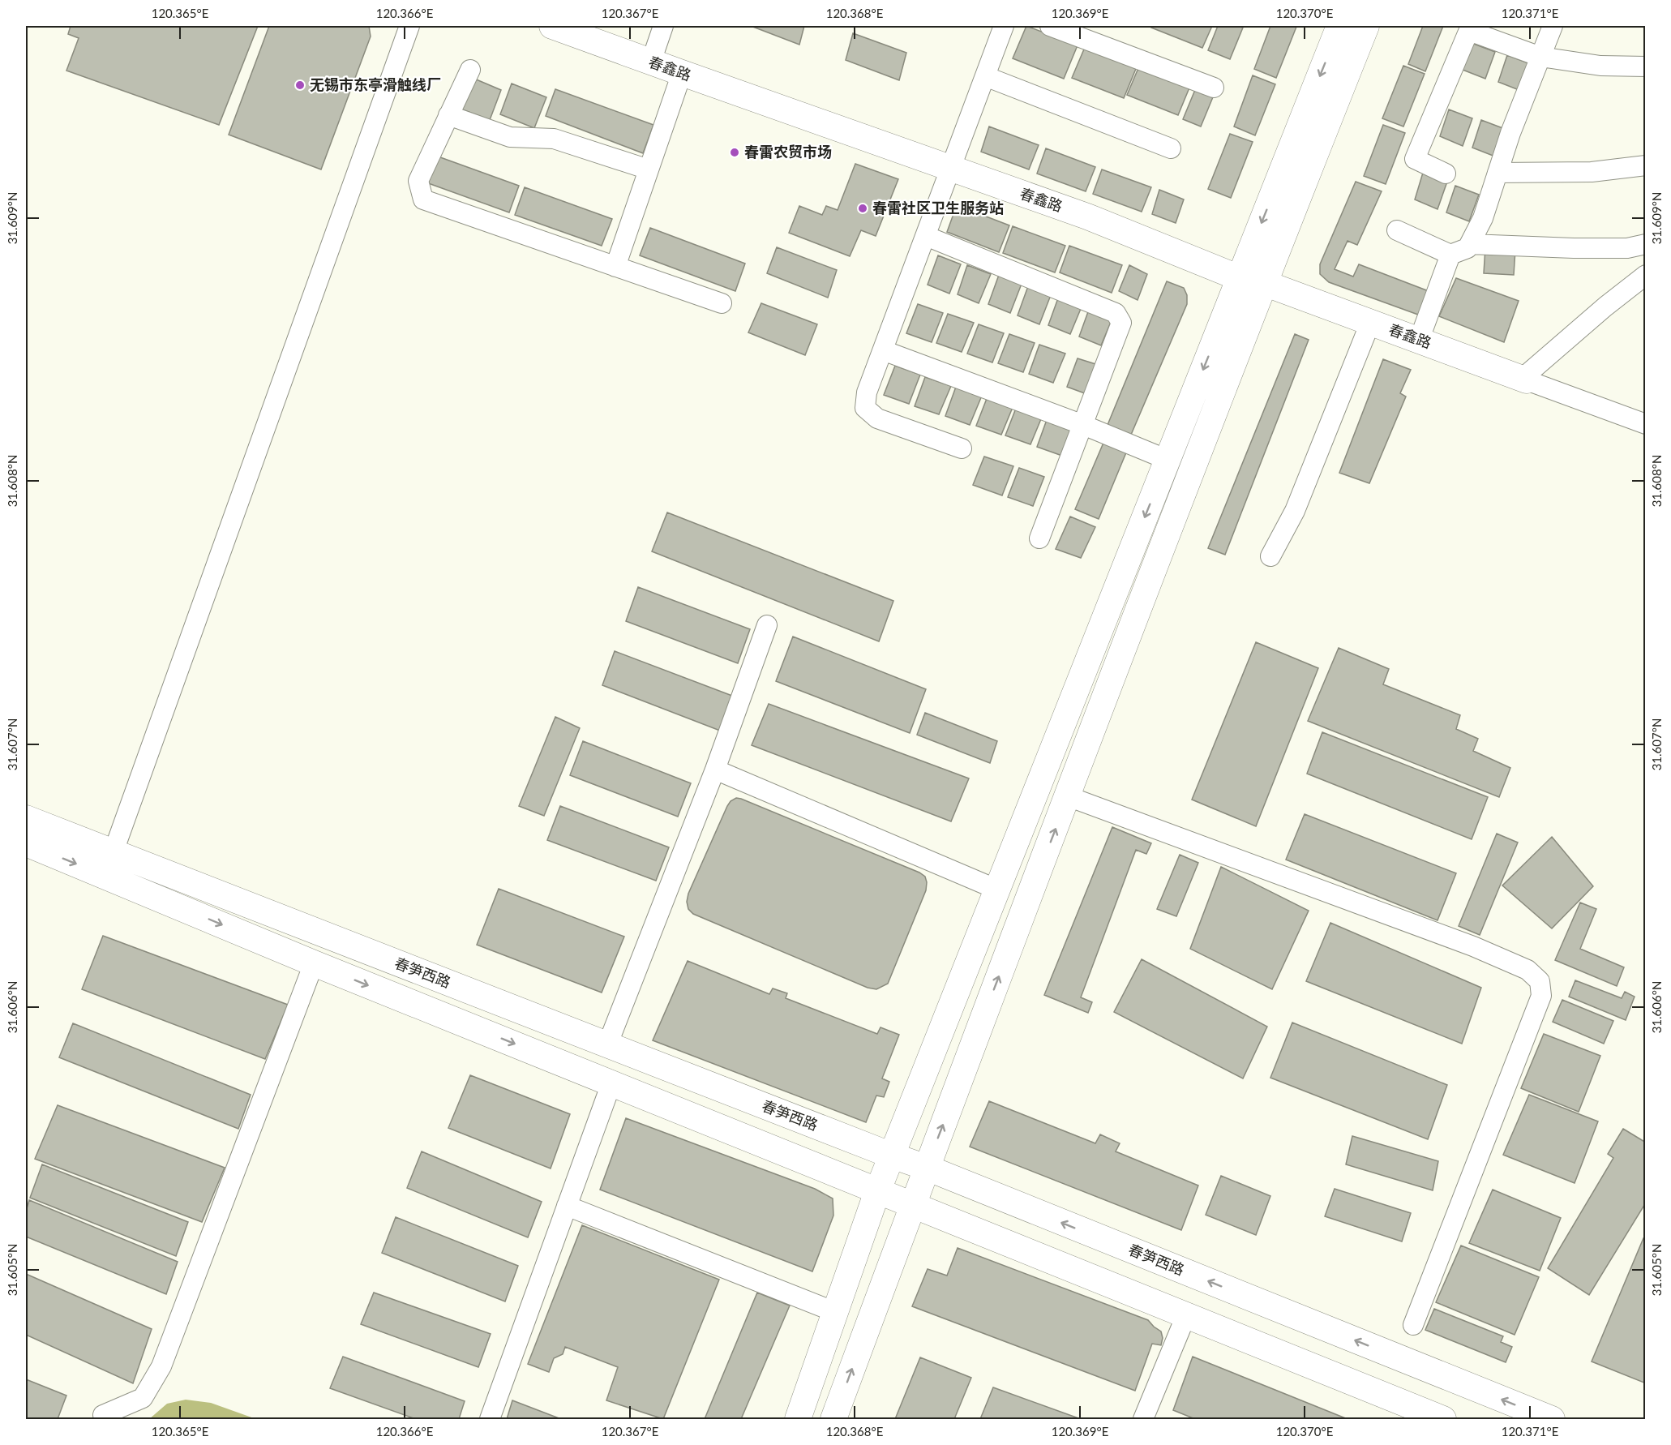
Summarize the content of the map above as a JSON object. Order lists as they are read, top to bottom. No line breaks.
{"streets":{"main road":["春鑫路","春笋西路"]},"places":["无锡市东亭滑触线厂","春雷农贸市场","春雷社区卫生服务站"],"coordinates":["120.365°E","120.366°E","120.367°E","120.368°E","120.369°E","120.370°E","120.371°E","31.609°N","31.608°N","31.607°N","31.606°N","31.605°N"]}
